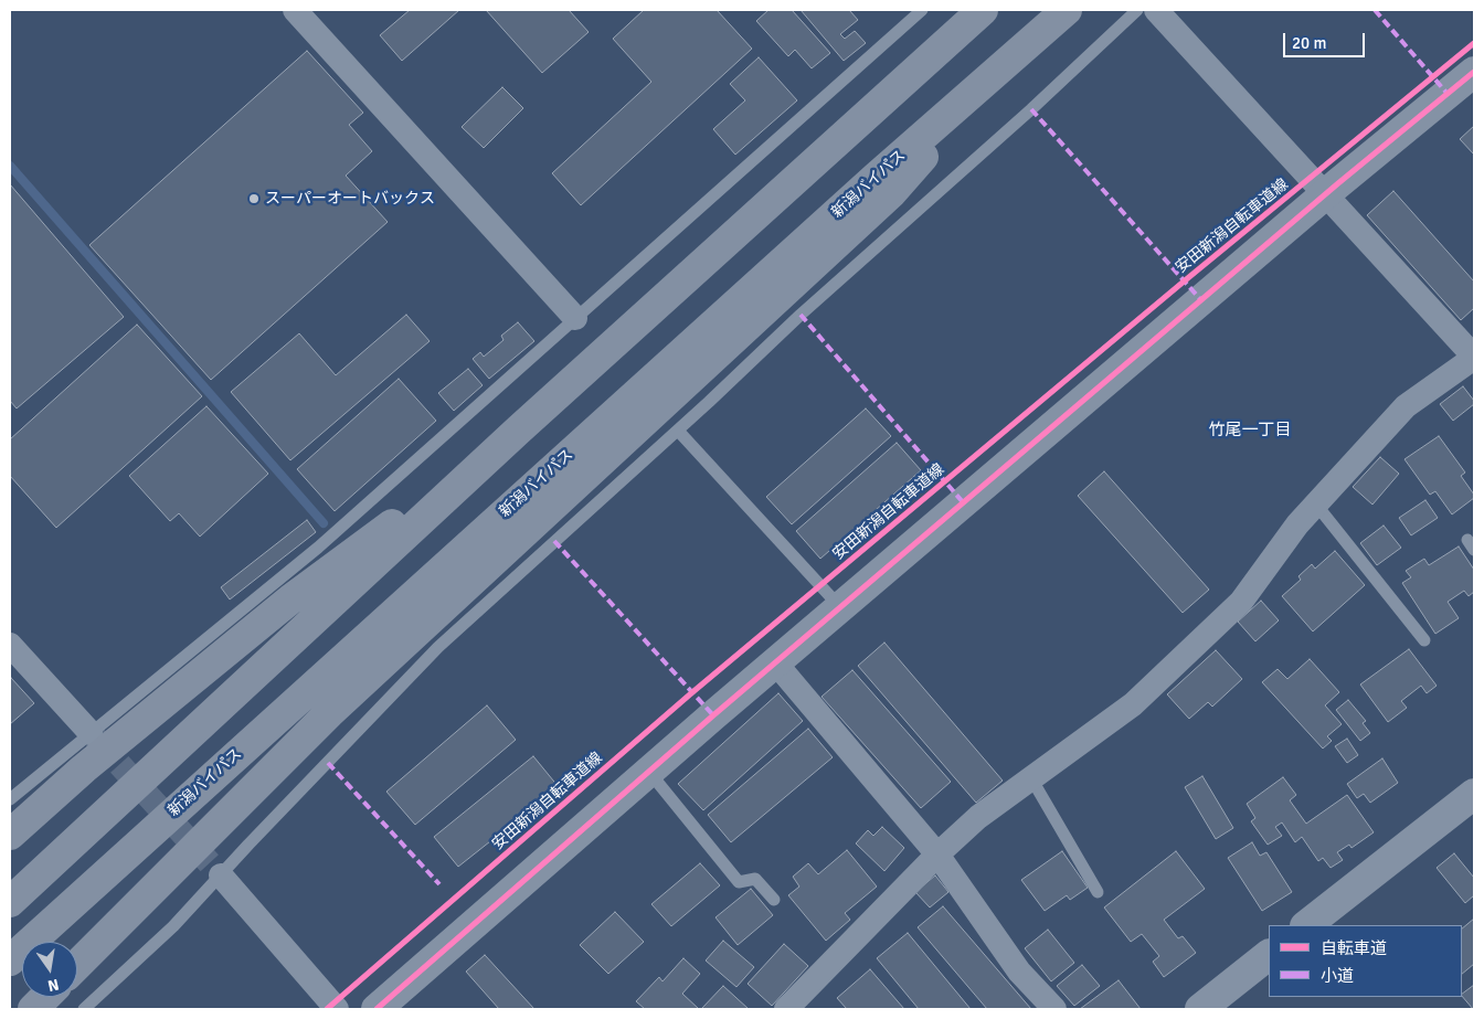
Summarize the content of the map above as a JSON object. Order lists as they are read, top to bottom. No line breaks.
{"streets":{"highway":["新潟バイパス"],"cycle path":["安田新潟自転車道線"]},"districts":["竹尾一丁目"],"places":["スーパーオートバックス"],"legend":["自転車道","小道"],"scale_bar":"20 m","north":"bottom"}
